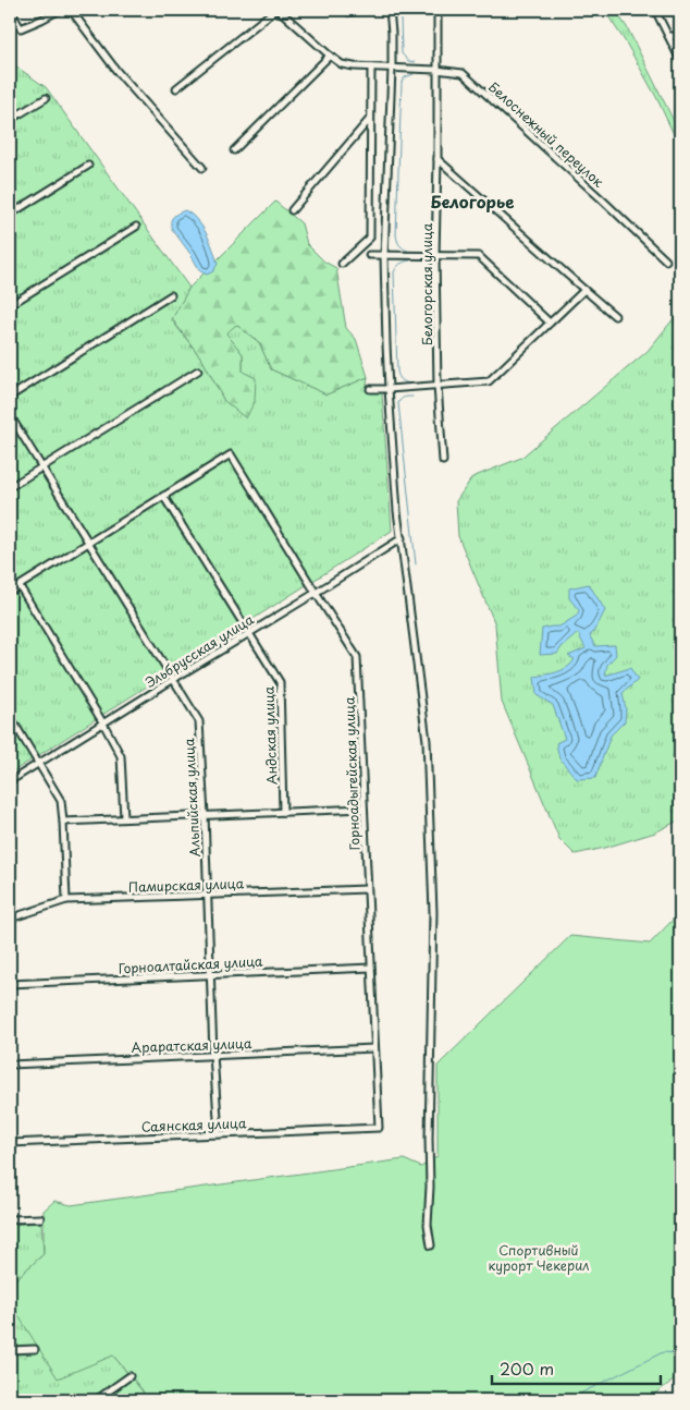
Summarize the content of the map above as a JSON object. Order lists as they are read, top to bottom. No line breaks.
{"streets":{"street":["Белоснежный переулок","Белогорская улица","Эльбрусская улица","Андская улица","Горноадыгейская улица","Альпийская улица","Памирская улица","Горноалтайская улица","Араратская улица","Саянская улица"]},"crossings":[["Белоснежный переулок","Белогорская улица"],["Эльбрусская улица","Андская улица"],["Эльбрусская улица","Горноадыгейская улица"],["Эльбрусская улица","Альпийская улица"],["Андская улица","Горноадыгейская улица"],["Горноадыгейская улица","Памирская улица"],["Горноадыгейская улица","Горноалтайская улица"],["Горноадыгейская улица","Араратская улица"],["Горноадыгейская улица","Саянская улица"],["Альпийская улица","Памирская улица"],["Альпийская улица","Горноалтайская улица"],["Альпийская улица","Араратская улица"],["Альпийская улица","Саянская улица"]],"districts":["Белогорье"],"parks":["Спортивный курорт Чекерил"],"scale_bar":"200 m"}
